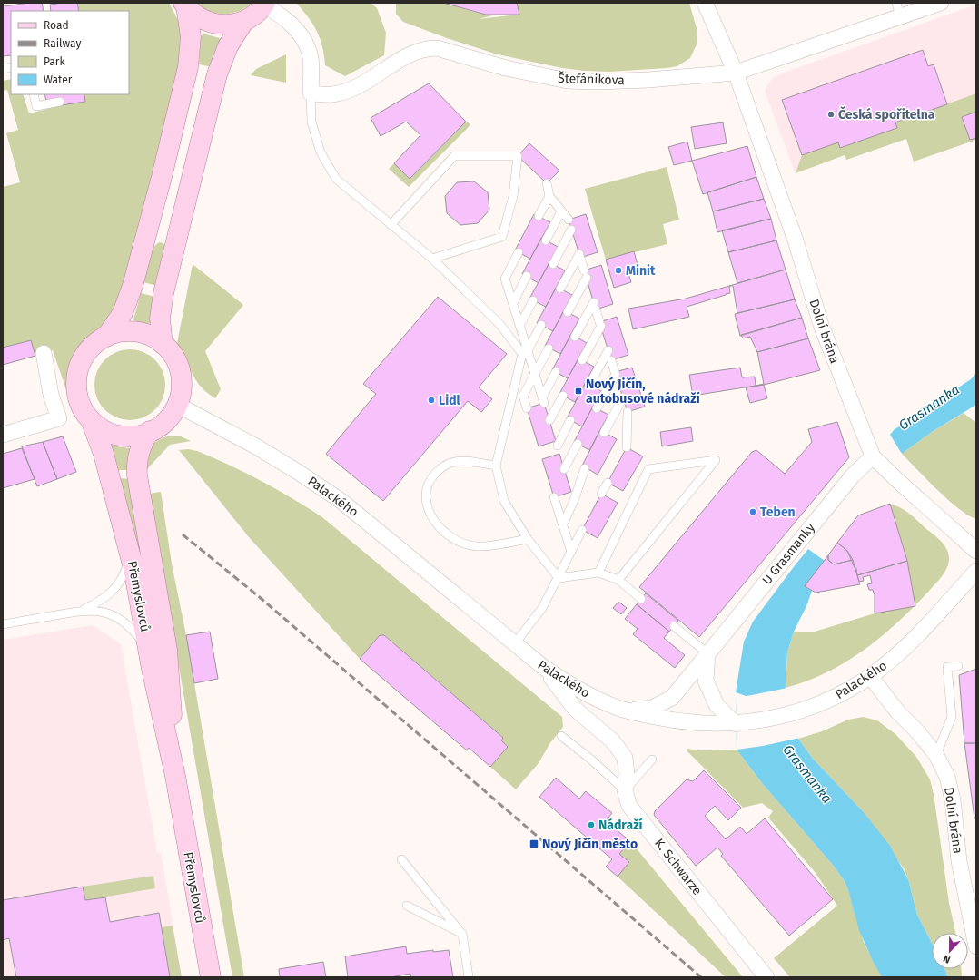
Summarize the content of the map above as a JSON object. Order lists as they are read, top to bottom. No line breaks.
{"streets":{"main road":["Přemyslovců"],"street":["Štefánikova","Dolní brána","Palackého","U Grasmanky","K. Schwarze"]},"crossings":[["Štefánikova","Dolní brána"],["Dolní brána","Palackého"],["Dolní brána","U Grasmanky"],["Palackého","U Grasmanky"],["Palackého","Přemyslovců"],["Palackého","K. Schwarze"]],"water":["Grasmanka"],"places":{"other":["Česká spořitelna","Minit","Lidl","Teben","Nádraží"],"transit":["Nový Jičín, autobusové nádraží","Nový Jičín město"]},"legend":["Road","Railway","Park","Water"],"north":"bottom"}
